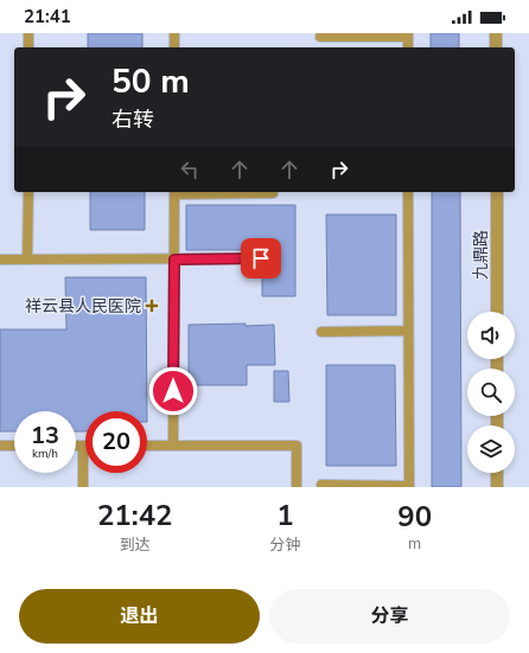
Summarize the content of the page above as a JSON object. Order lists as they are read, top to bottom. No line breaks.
{"streets":{"street":["九鼎路"]},"places":{"health":["祥云县人民医院"]},"page":{"status":"21:41","turn":["50 m","右转"],"speed":"13 km/h","limit":"20","eta":["21:42","到达","1","分钟","90","m"],"buttons":["退出","分享"]}}
